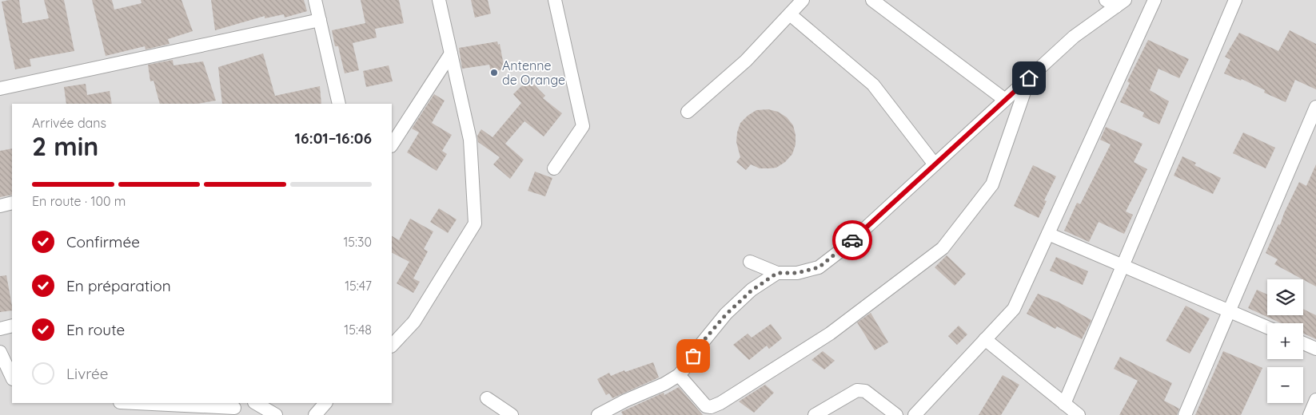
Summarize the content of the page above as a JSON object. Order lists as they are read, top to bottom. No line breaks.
{"places":["Antenne de Orange"],"page":{"heading":["2 min","Arrivée dans","16:01–16:06"],"bar":"En route · 100 m","list":[["Confirmée","15:30"],["En préparation","15:47"],["En route","15:48"],"Livrée"],"map_buttons":["+","−"]}}
